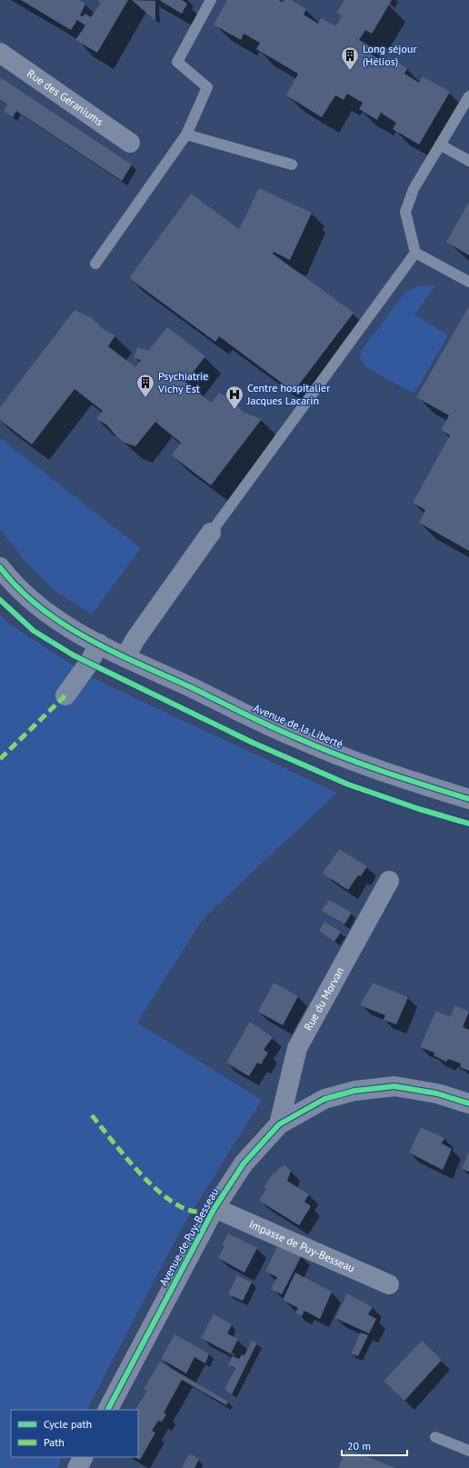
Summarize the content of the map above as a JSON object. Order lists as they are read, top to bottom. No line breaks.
{"streets":{"street":["Rue des Géraniums","Avenue de la Liberté","Rue du Morvan","Avenue de Puy-Besseau","Impasse de Puy-Besseau"]},"crossings":[["Rue du Morvan","Avenue de Puy-Besseau"],["Avenue de Puy-Besseau","Impasse de Puy-Besseau"]],"places":{"building":["Long séjour (Hélios)","Psychiatrie Vichy Est"],"hospital":["Centre hospitalier Jacques Lacarin"]},"legend":["Cycle path","Path"],"scale_bar":"20 m"}
